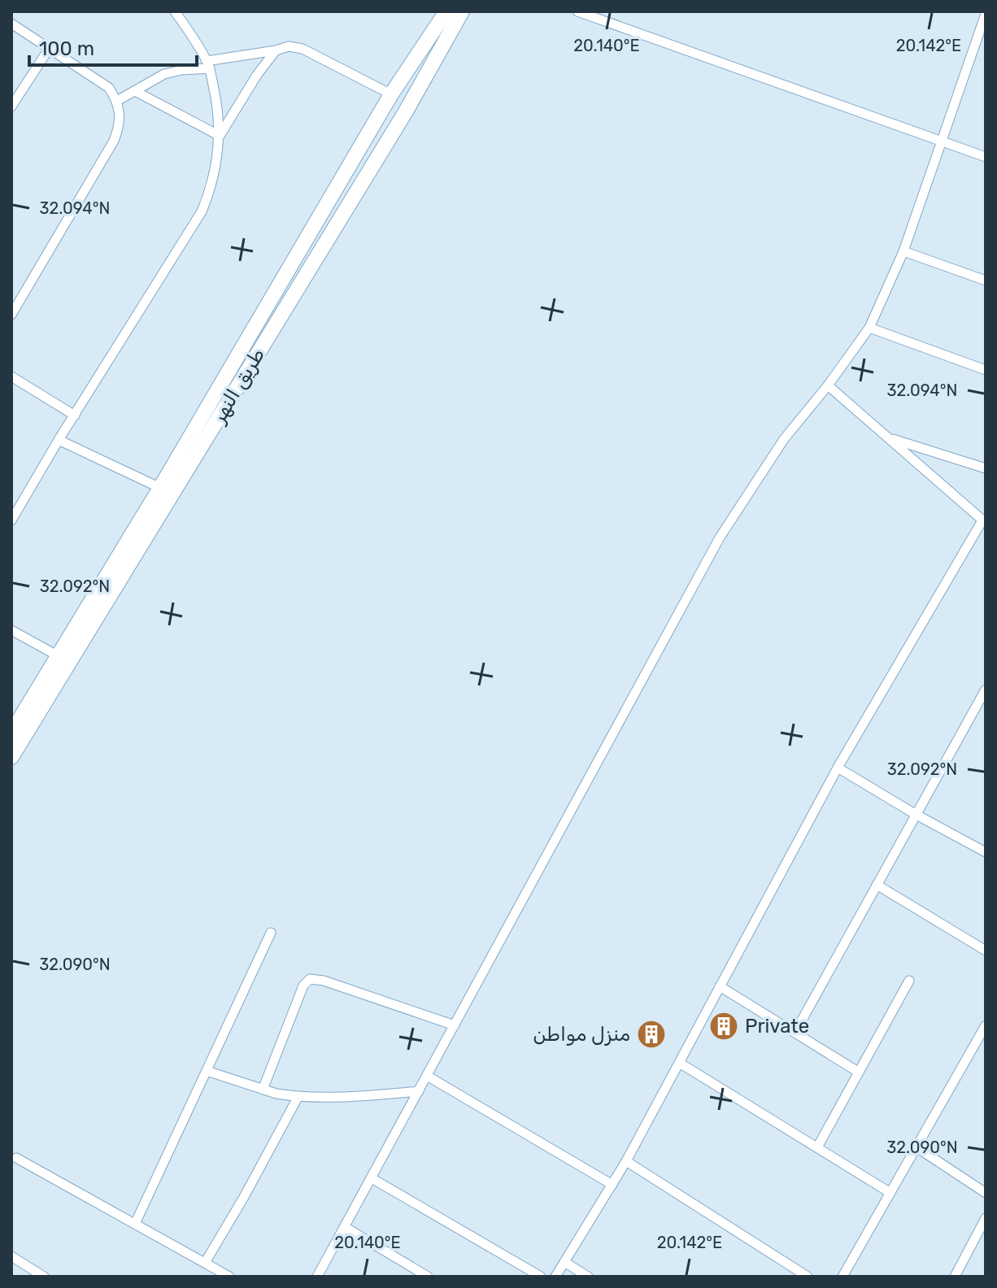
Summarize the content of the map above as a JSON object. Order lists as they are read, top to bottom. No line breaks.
{"streets":{"main road":["طريق النهر"]},"places":{"building":["Private","منزل مواطن"]},"scale_bar":"100 m","coordinates":["20.140°E","20.142°E","32.094°N","32.092°N","32.090°N"]}
